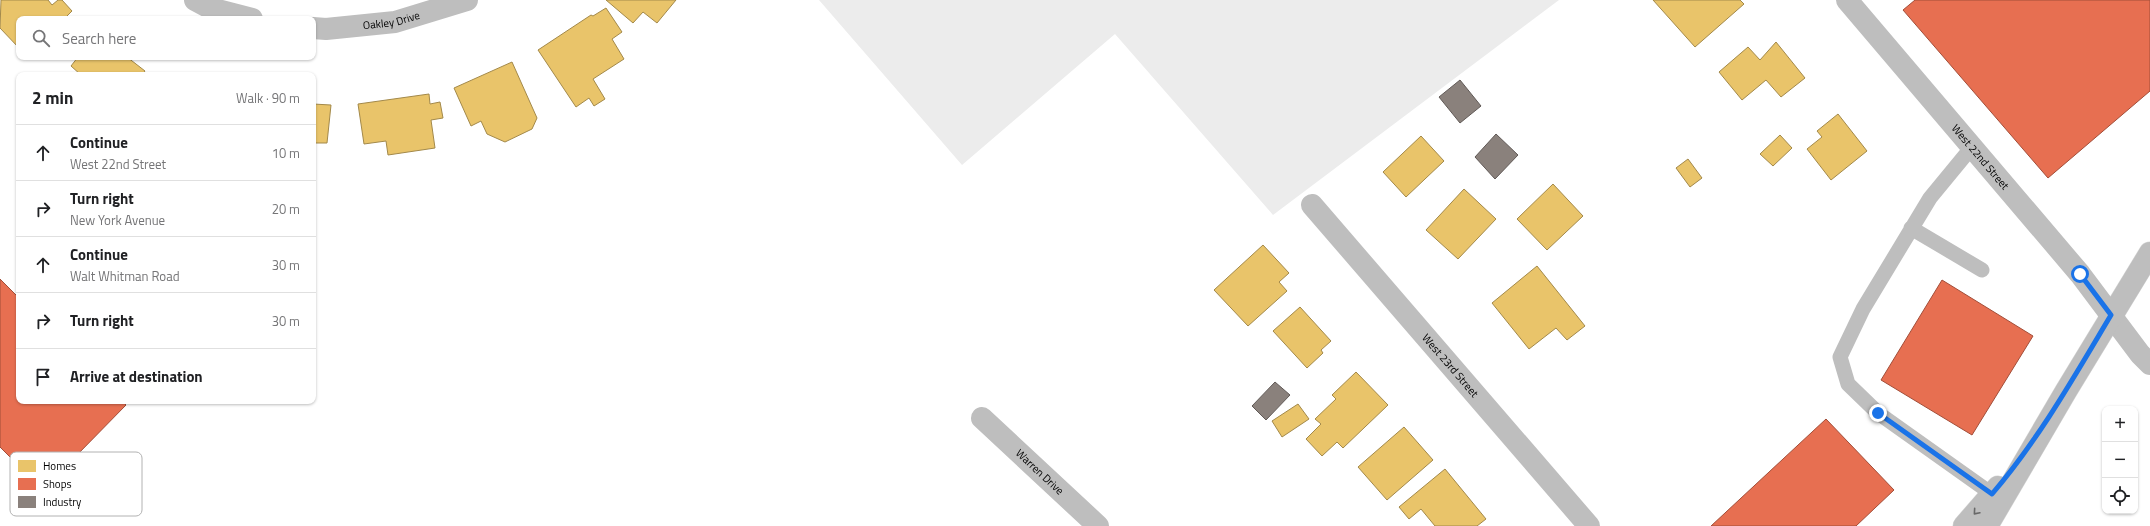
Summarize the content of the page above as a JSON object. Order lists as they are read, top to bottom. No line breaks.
{"streets":{"street":["Oakley Drive","West 22nd Street","West 23rd Street","Warren Drive"]},"legend":["Homes","Shops","Industry"],"page":{"search":"Search here","heading":["2 min","Walk · 90 m"],"list":[["Continue","West 22nd Street","10 m"],["Turn right","New York Avenue","20 m"],["Continue","Walt Whitman Road","30 m"],["Turn right","30 m"],"Arrive at destination"],"map_buttons":["+","−"]}}
